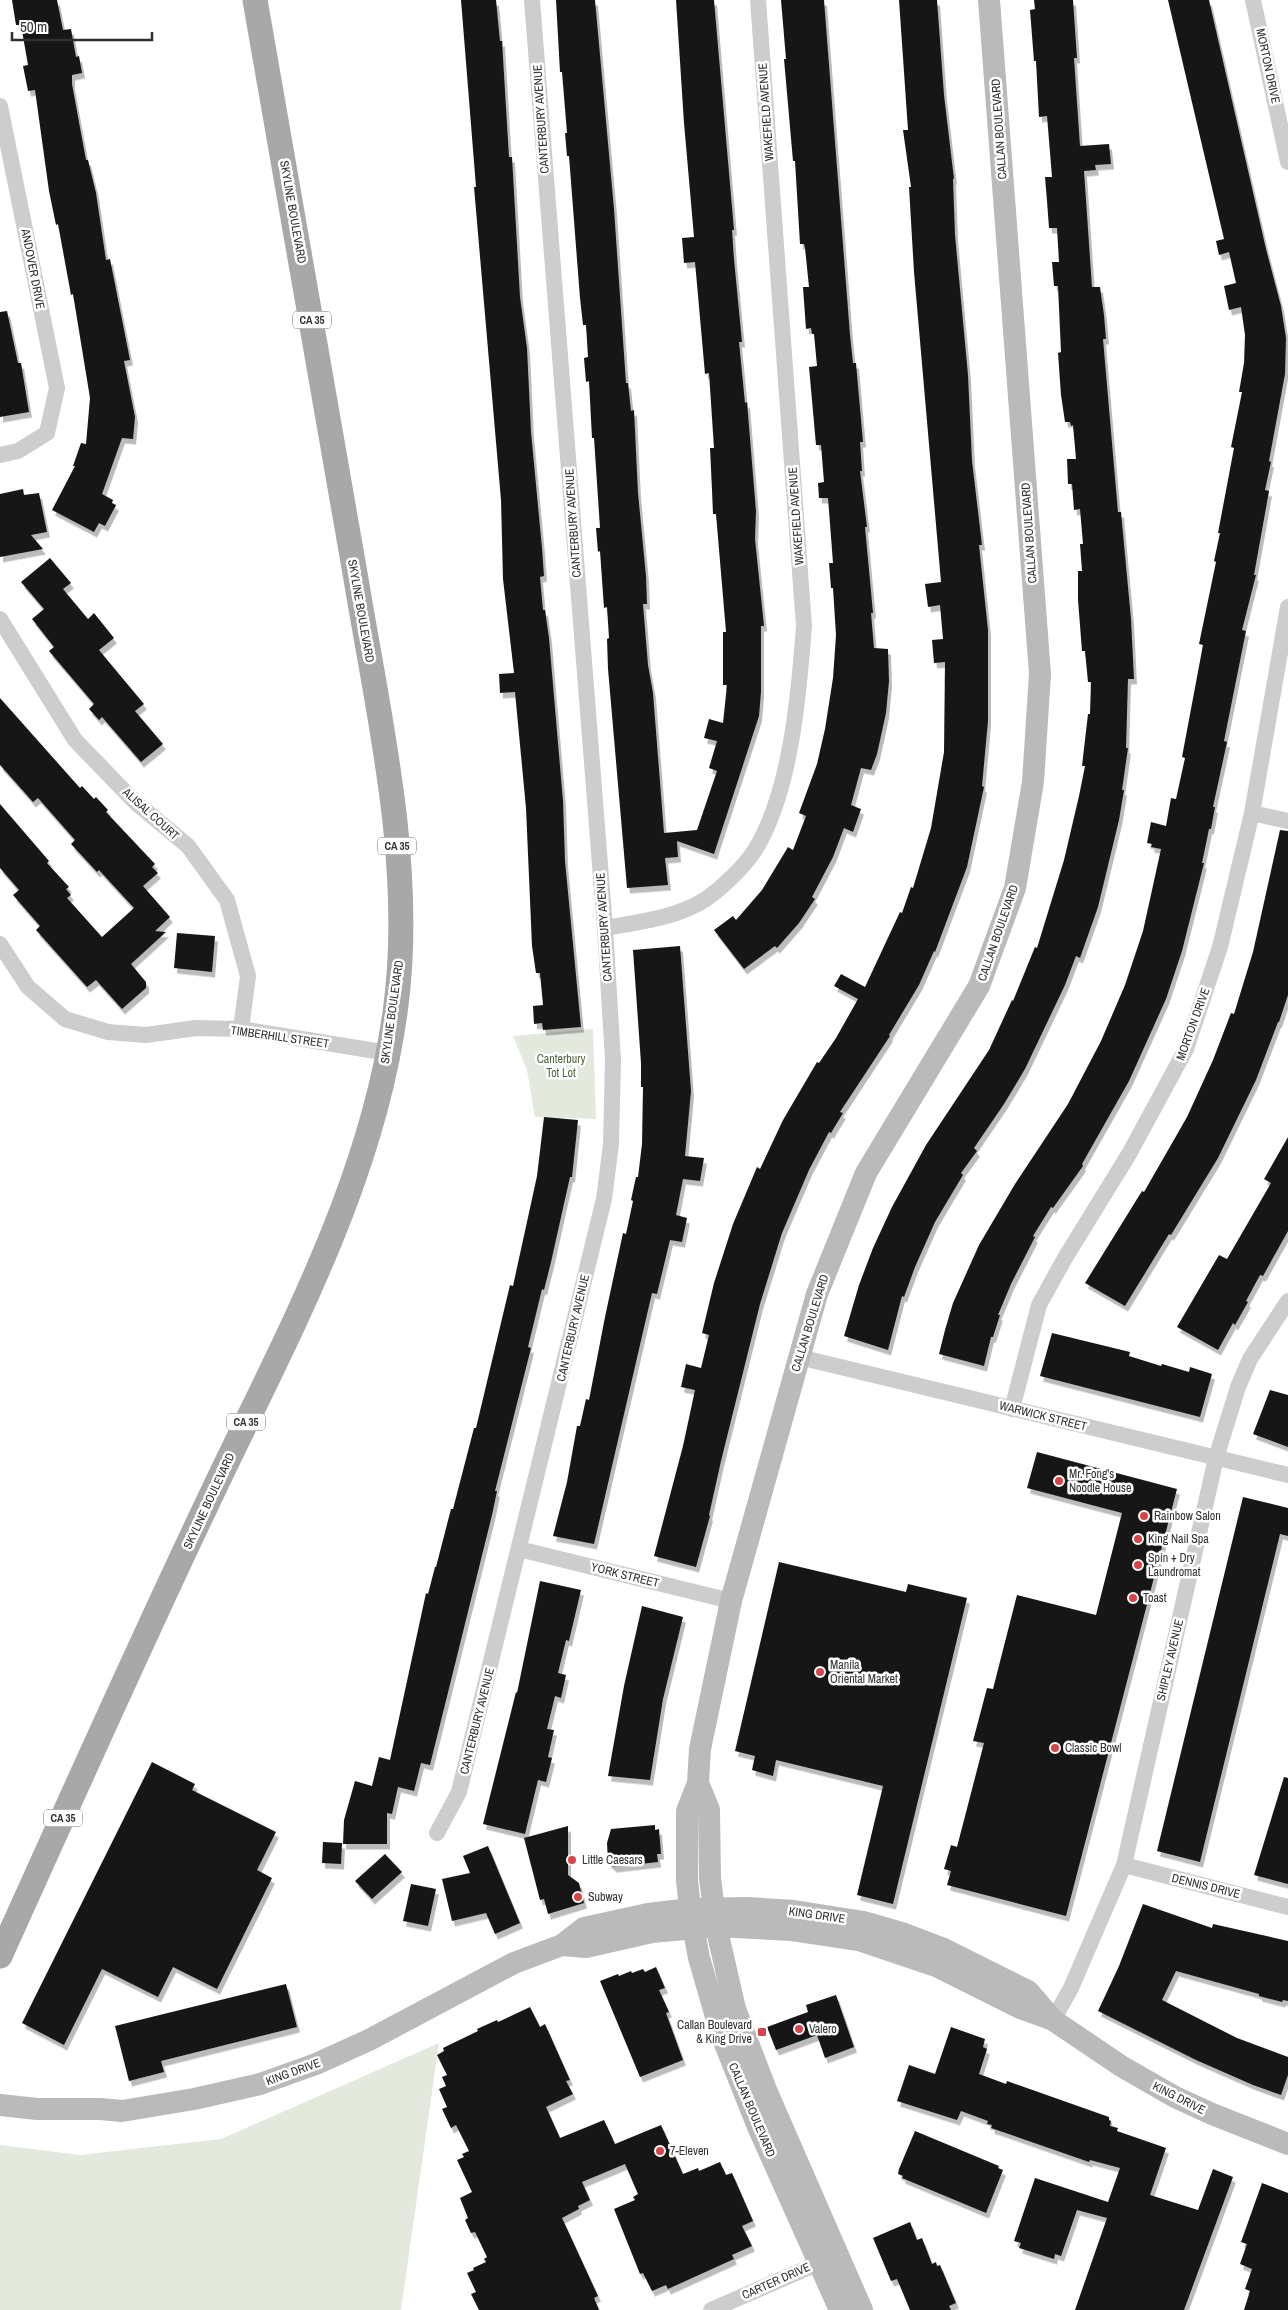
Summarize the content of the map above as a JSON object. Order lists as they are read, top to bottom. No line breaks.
{"streets":{"main road":["SKYLINE BOULEVARD","CA 35"],"street":["MORTON DRIVE","WAKEFIELD AVENUE","CANTERBURY AVENUE","CALLAN BOULEVARD","ANDOVER DRIVE","ALISAL COURT","TIMBERHILL STREET","WARWICK STREET","YORK STREET","SHIPLEY AVENUE","DENNIS DRIVE","KING DRIVE","CARTER DRIVE"]},"crossings":[["MORTON DRIVE","WARWICK STREET"],["WAKEFIELD AVENUE","CANTERBURY AVENUE"],["CANTERBURY AVENUE","YORK STREET"],["CALLAN BOULEVARD","WARWICK STREET"],["CALLAN BOULEVARD","YORK STREET"],["CALLAN BOULEVARD","KING DRIVE"],["CALLAN BOULEVARD","CARTER DRIVE"],["SKYLINE BOULEVARD","TIMBERHILL STREET"],["ALISAL COURT","TIMBERHILL STREET"],["WARWICK STREET","SHIPLEY AVENUE"],["SHIPLEY AVENUE","DENNIS DRIVE"],["SHIPLEY AVENUE","KING DRIVE"]],"parks":["Canterbury Tot Lot"],"places":{"other":["Mr. Fong's Noodle House","Rainbow Salon","King Nail Spa","Spin + Dry Laundromat","Toast","Manila Oriental Market","Classic Bowl","Little Caesars","Subway","Valero","7-Eleven"],"transit":["Callan Boulevard & King Drive"]},"scale_bar":"50 m"}
